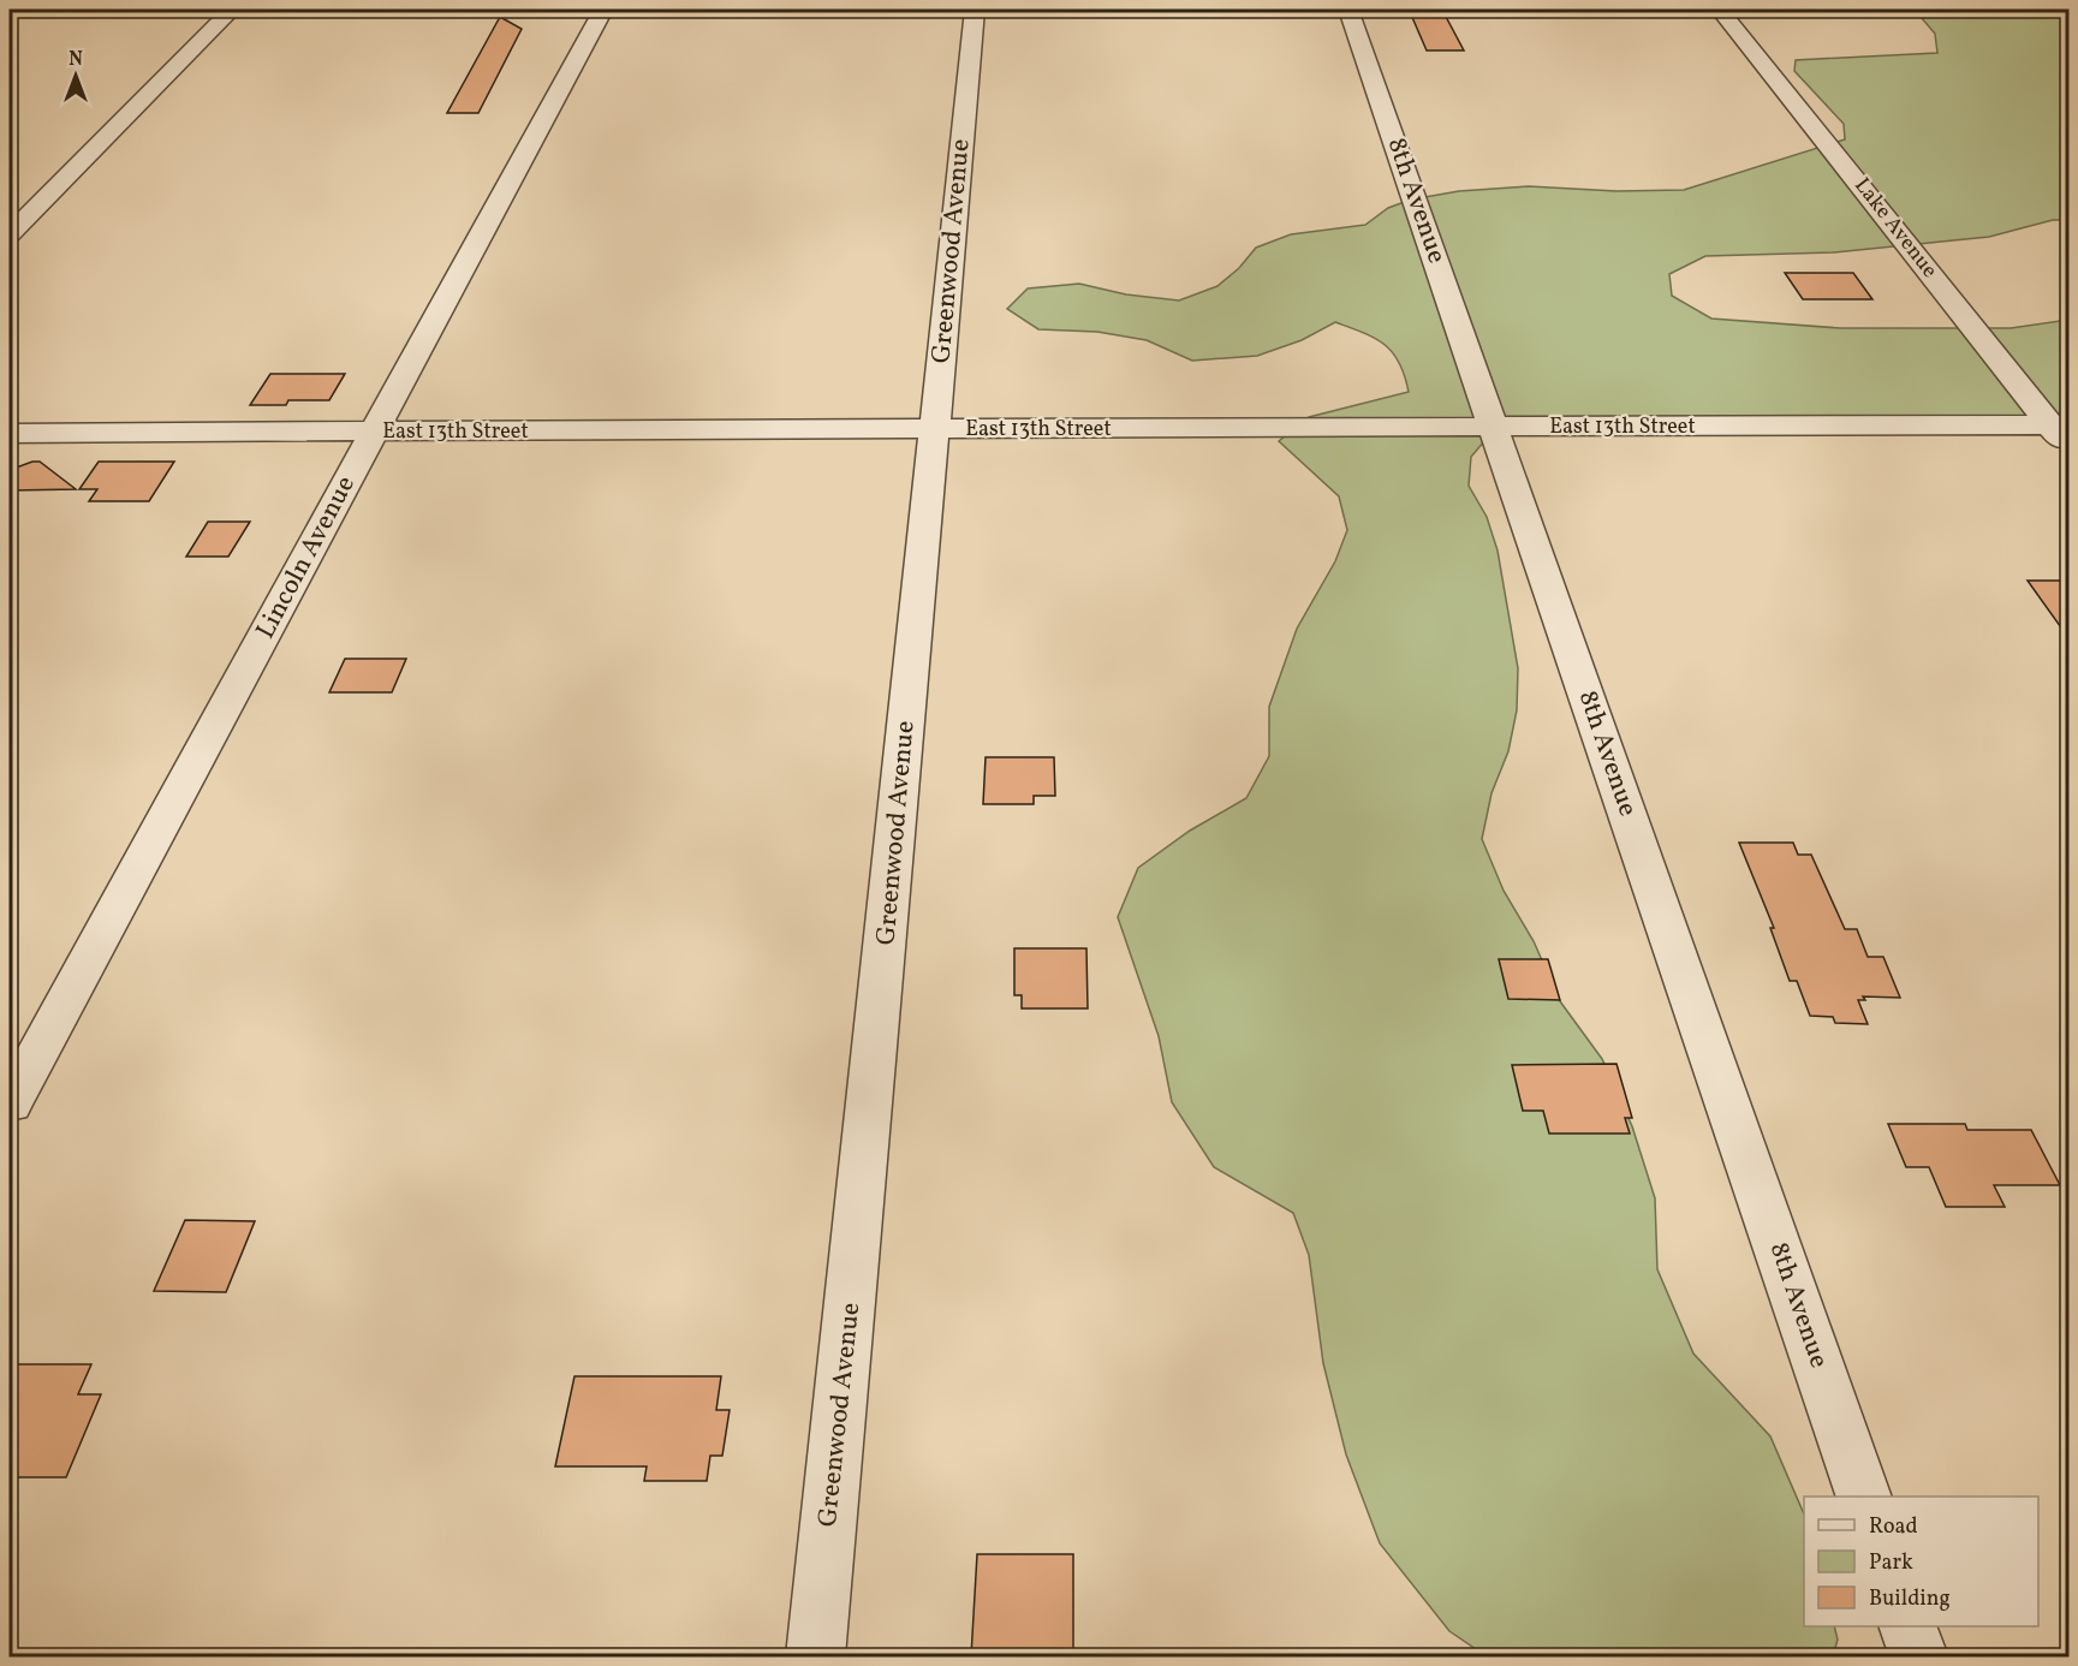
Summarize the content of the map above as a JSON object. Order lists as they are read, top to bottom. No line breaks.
{"streets":{"street":["8th Avenue","Lake Avenue","Greenwood Avenue","East 13th Street","Lincoln Avenue"]},"crossings":[["8th Avenue","East 13th Street"],["Lake Avenue","East 13th Street"],["Greenwood Avenue","East 13th Street"],["East 13th Street","Lincoln Avenue"]],"legend":["Road","Park","Building"],"north":"top"}
